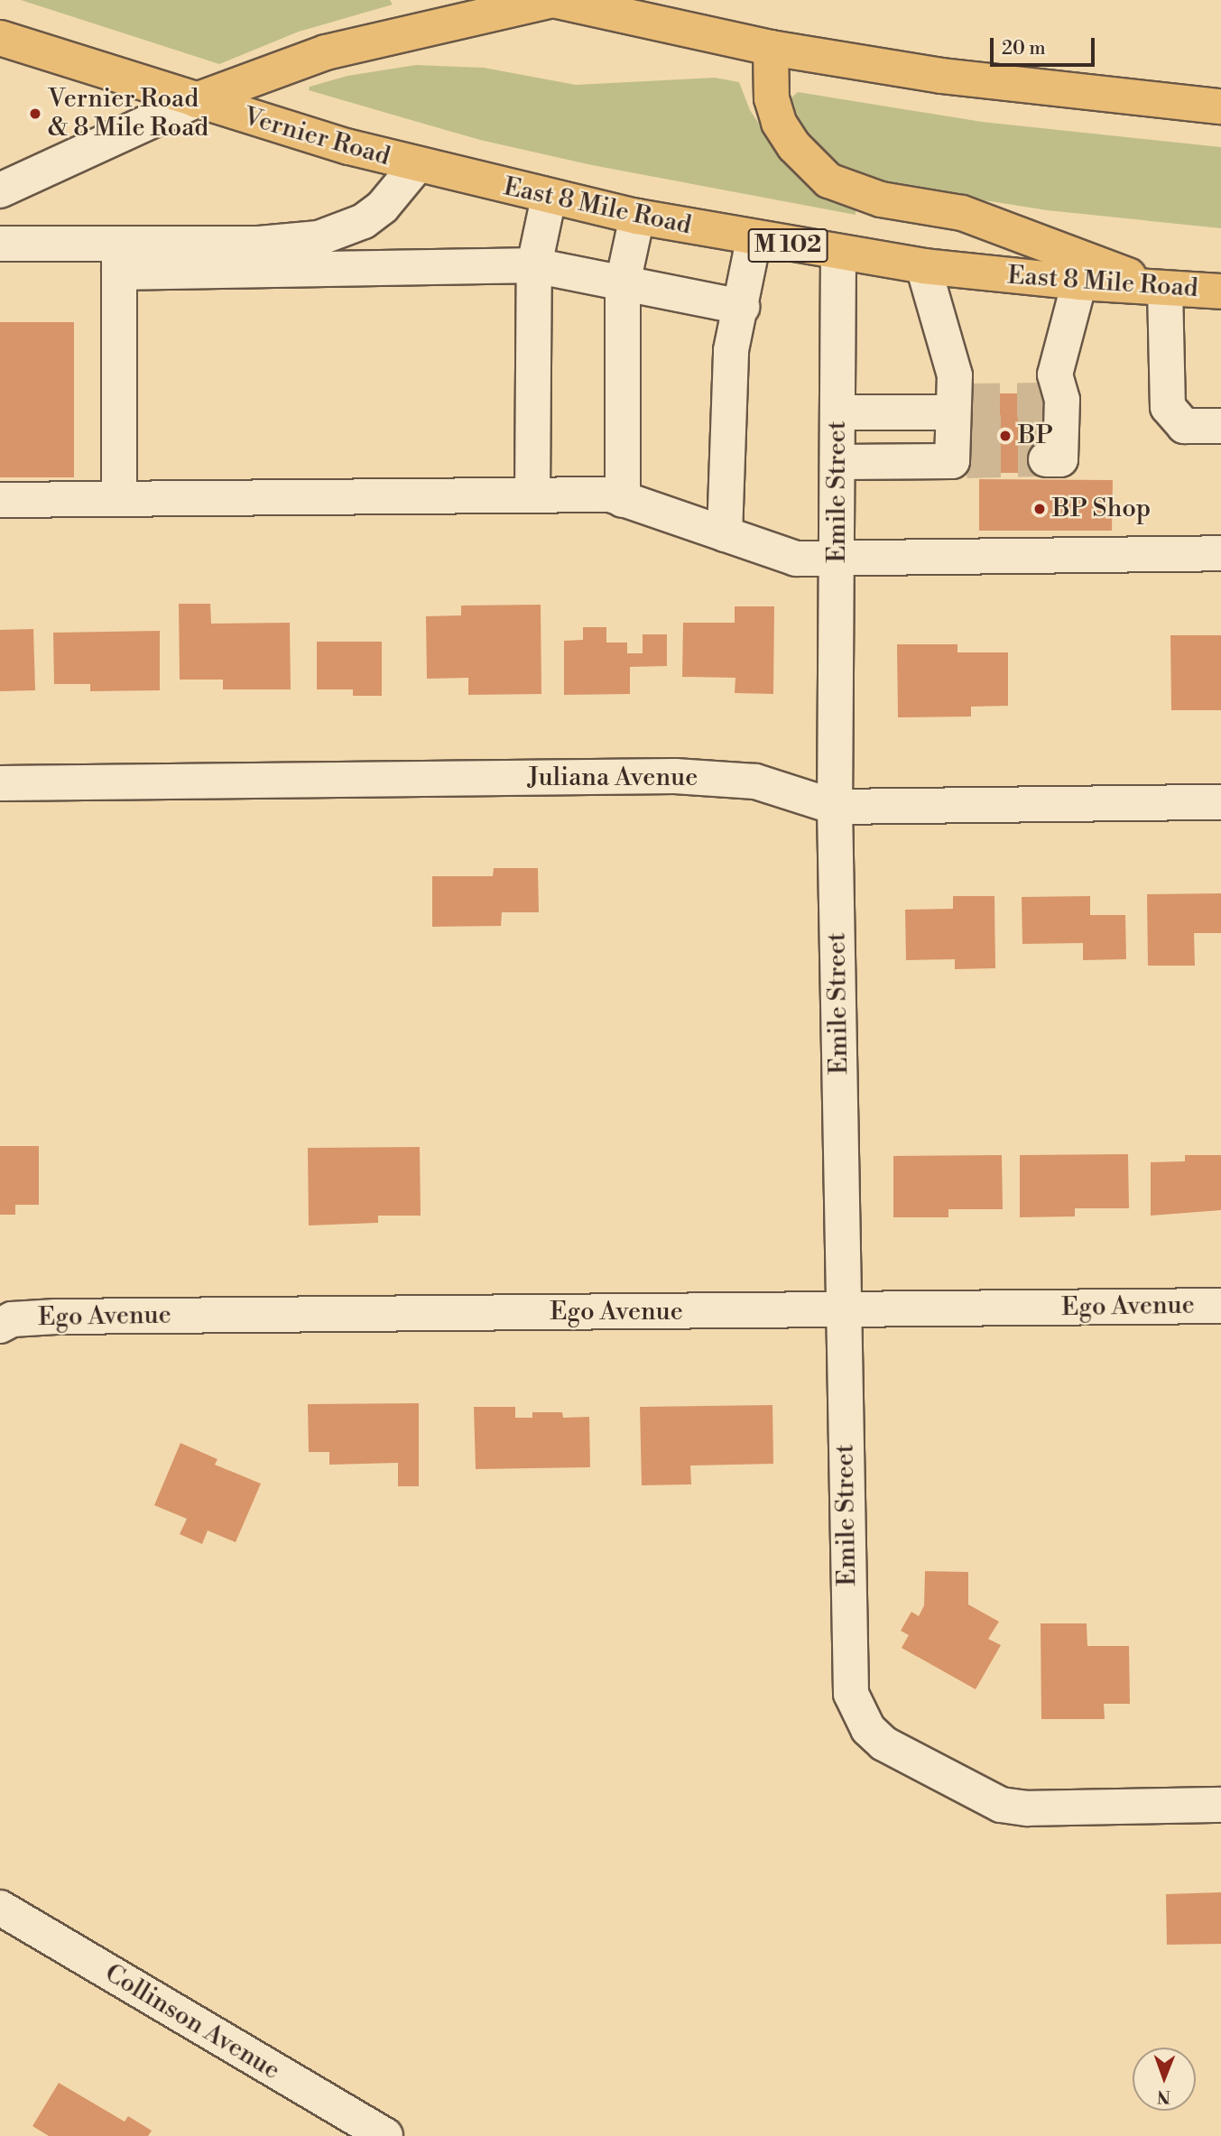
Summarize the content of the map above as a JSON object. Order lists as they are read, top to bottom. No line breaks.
{"streets":{"highway":["Vernier Road","East 8 Mile Road","M 102"],"street":["Emile Street","Juliana Avenue","Ego Avenue","Collinson Avenue"]},"crossings":[["Vernier Road","East 8 Mile Road"],["East 8 Mile Road","Emile Street"],["Emile Street","Juliana Avenue"],["Emile Street","Ego Avenue"]],"places":["Vernier Road & 8 Mile Road","BP","BP Shop"],"scale_bar":"20 m","north":"bottom"}
